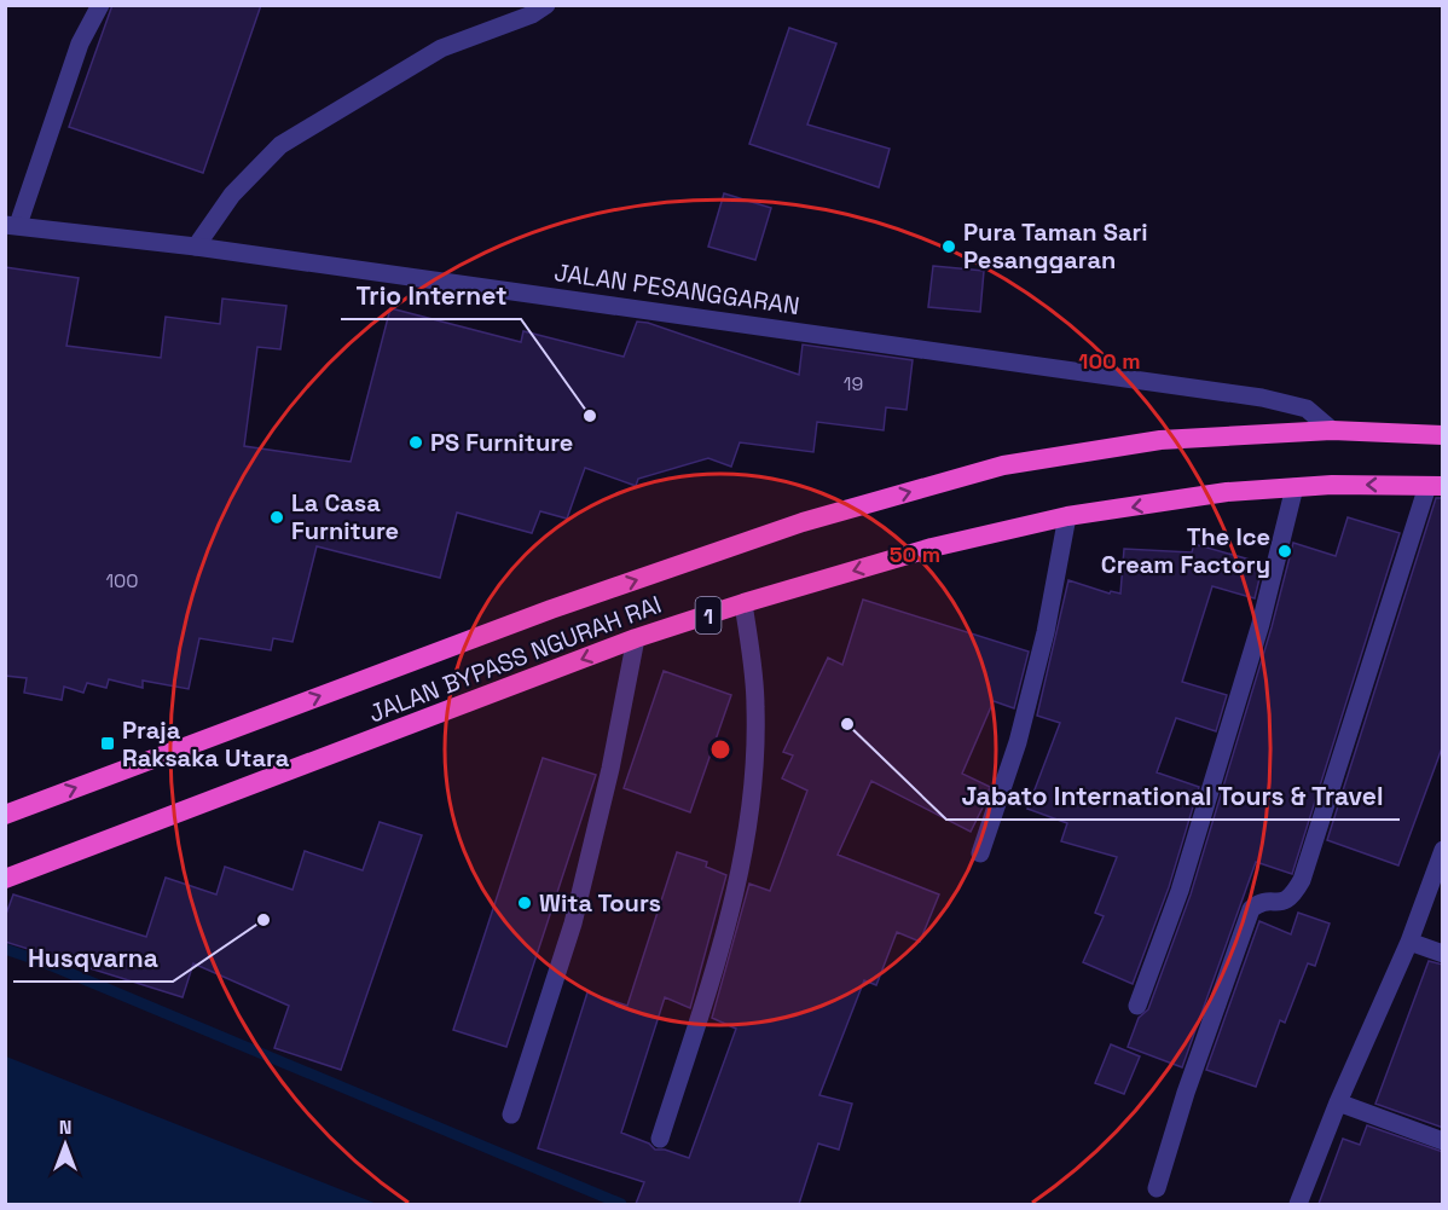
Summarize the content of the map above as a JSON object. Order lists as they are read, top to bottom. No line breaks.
{"streets":{"highway":["1","JALAN BYPASS NGURAH RAI"],"street":["JALAN PESANGGARAN"]},"crossings":[["JALAN PESANGGARAN","JALAN BYPASS NGURAH RAI"]],"places":{"other":["Pura Taman Sari Pesanggaran","Trio Internet","PS Furniture","La Casa Furniture","The Ice Cream Factory","Jabato International Tours & Travel","Wita Tours","Husqvarna"],"transit":["Praja Raksaka Utara"]},"house_numbers":["19","100"],"north":"top","rings":["100 m","50 m"]}
